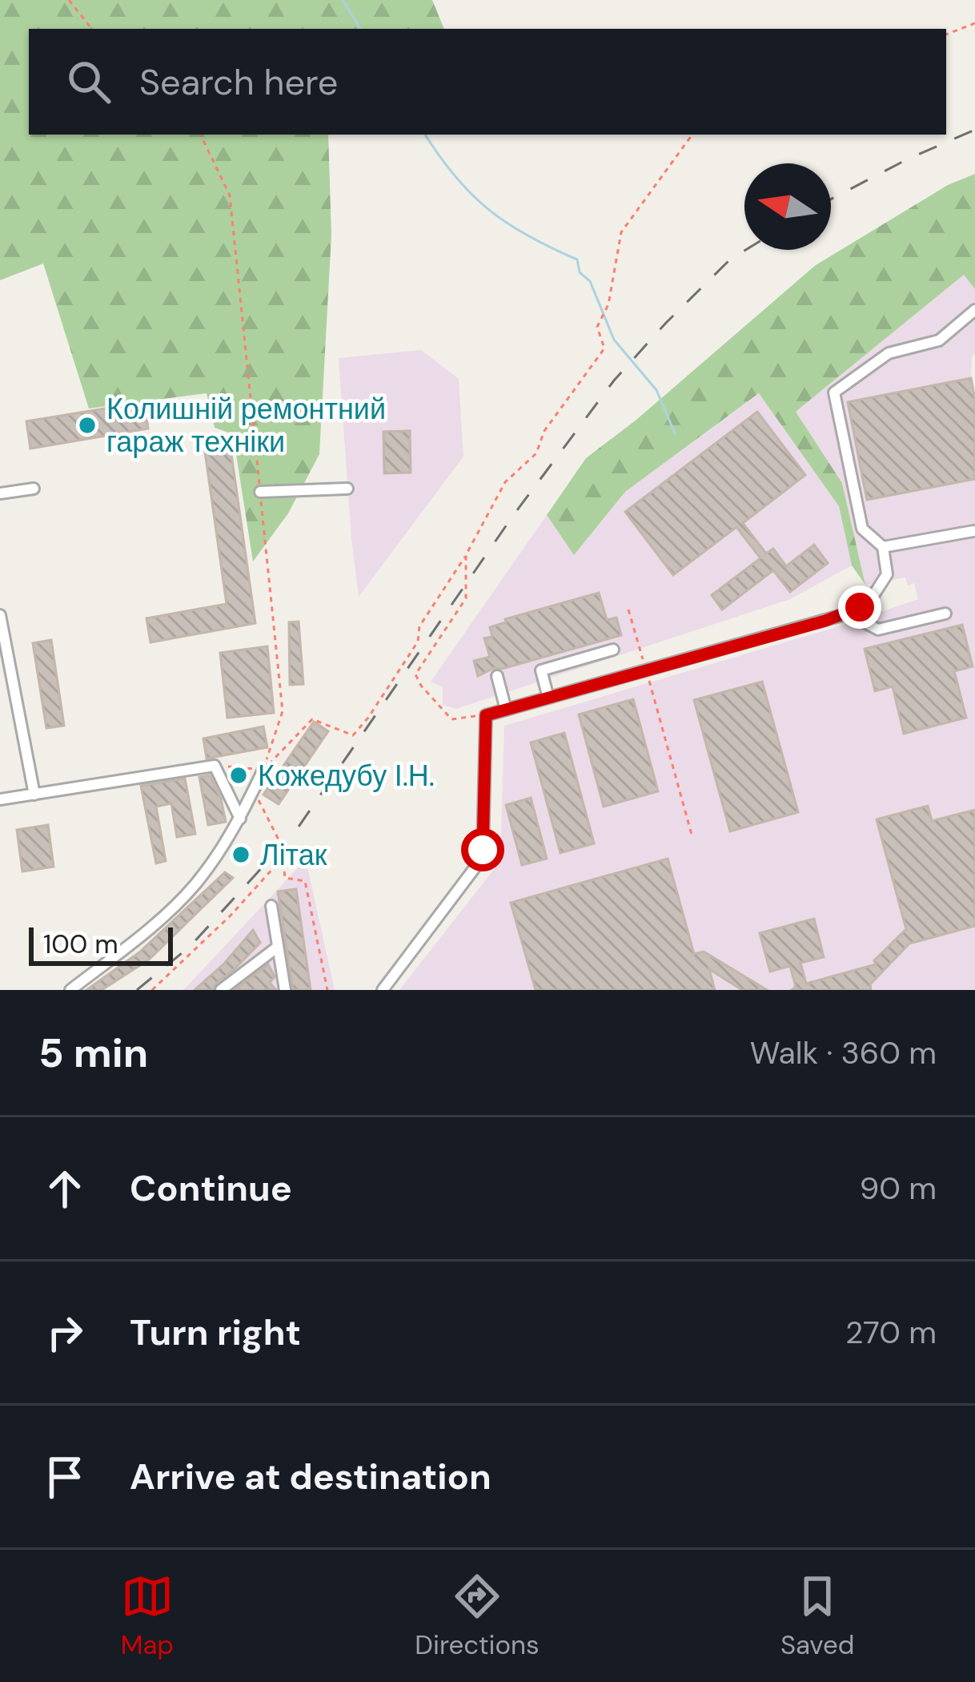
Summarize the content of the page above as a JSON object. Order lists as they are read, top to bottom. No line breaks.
{"places":["Колишній ремонтний гараж техніки","Кожедубу І.Н.","Літак"],"scale_bar":"100 m","north":"left","page":{"search":"Search here","scale":"100 m","heading":["5 min","Walk · 360 m"],"list":[["Continue","90 m"],["Turn right","270 m"],"Arrive at destination"],"nav":["Map","Directions","Saved"]}}
